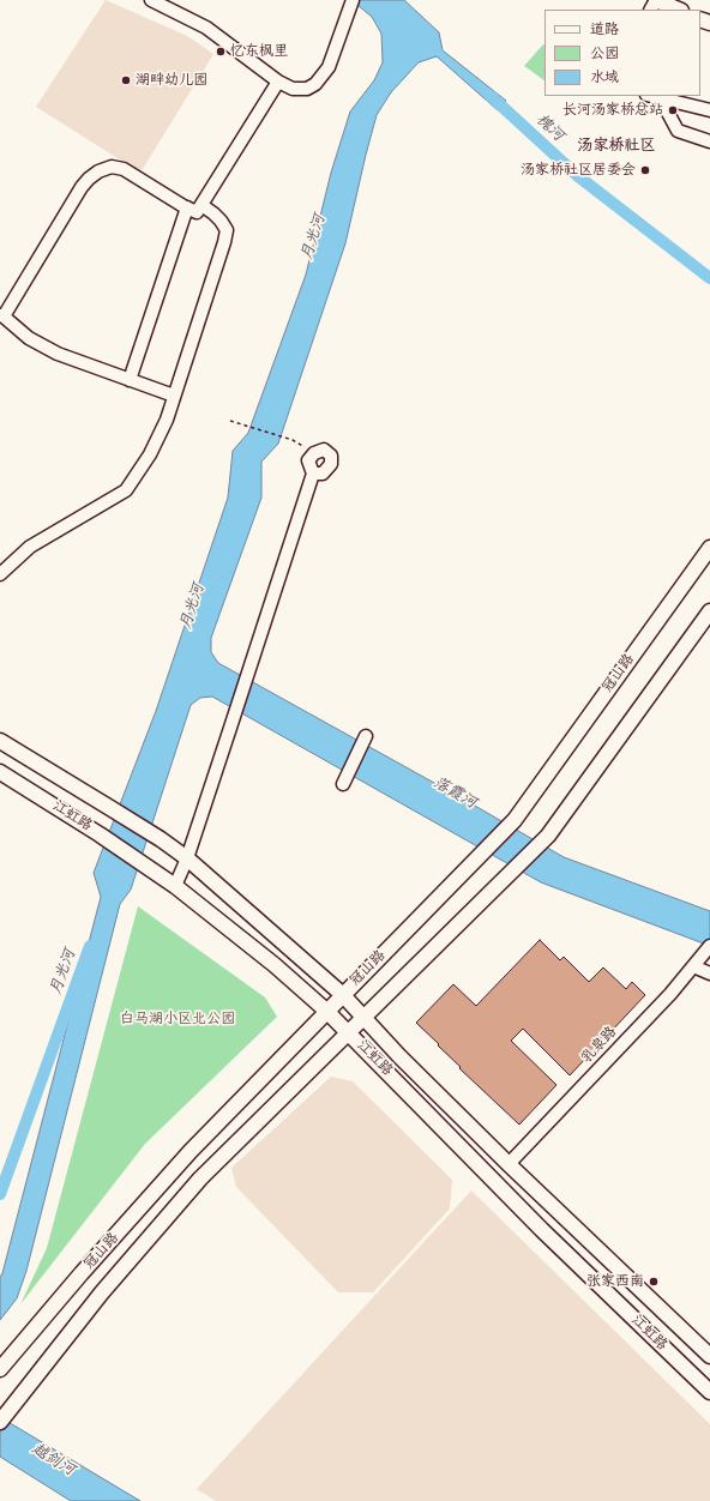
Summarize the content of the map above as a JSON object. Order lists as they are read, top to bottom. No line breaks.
{"streets":{"main road":["冠山路","江虹路"],"street":["乳泉路"]},"crossings":[["冠山路","江虹路"],["江虹路","乳泉路"]],"districts":["汤家桥社区"],"water":["槐河","月光河","落霞河","越剑河"],"parks":["白马湖小区北公园"],"places":["忆东枫里","湖畔幼儿园","长河汤家桥总站","汤家桥社区居委会","张家西南"],"legend":["道路","公园","水域"]}
